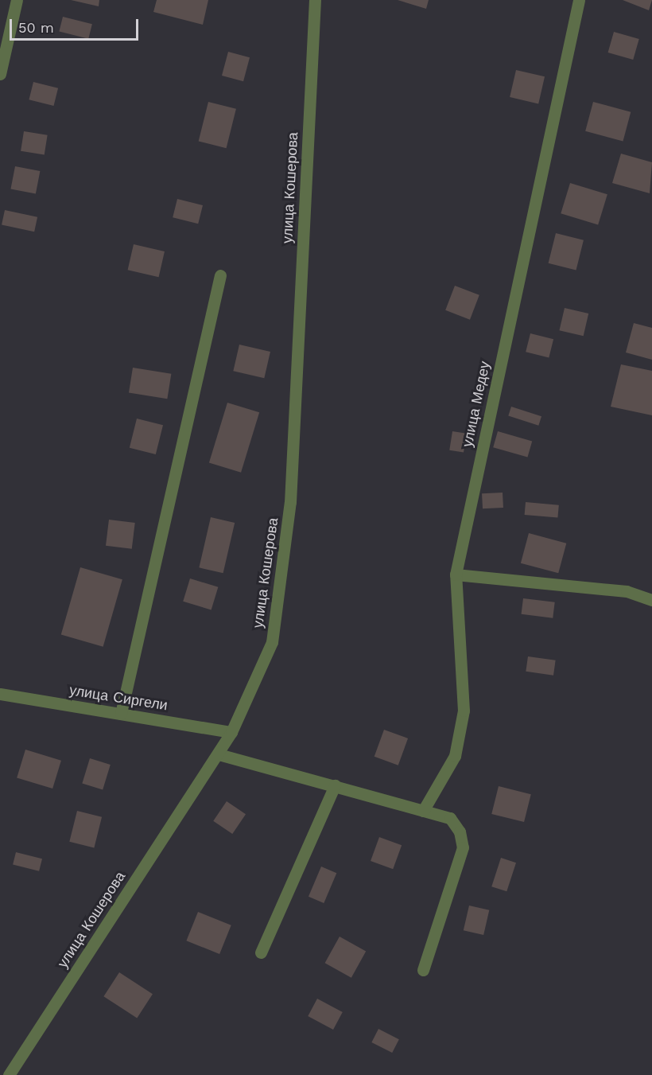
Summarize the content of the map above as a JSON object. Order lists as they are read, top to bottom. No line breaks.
{"streets":{"street":["улица Кошерова","улица Медеу","улица Сиргели"]},"crossings":[["улица Кошерова","улица Сиргели"]],"scale_bar":"50 m"}
